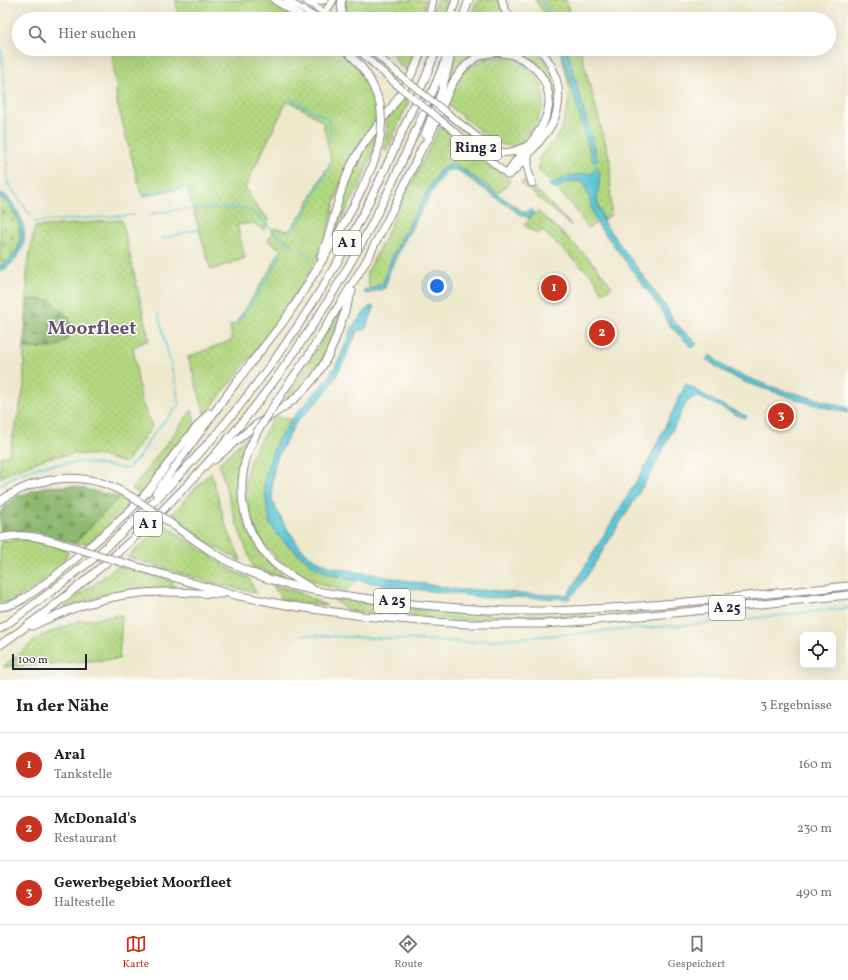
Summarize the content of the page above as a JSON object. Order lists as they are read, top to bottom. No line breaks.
{"streets":{"highway":["A 1","A 25"],"main road":["Ring 2"]},"districts":["Moorfleet"],"scale_bar":"100 m","page":{"search":"Hier suchen","pins":["1","2","3"],"scale":"100 m","heading":["In der Nähe","3 Ergebnisse"],"list":[{"mark":"1","name":"Aral","note":"Tankstelle","value":"160 m"},{"mark":"2","name":"McDonald's","note":"Restaurant","value":"230 m"},{"mark":"3","name":"Gewerbegebiet Moorfleet","note":"Haltestelle","value":"490 m"}],"nav":["Karte","Route","Gespeichert"]}}
